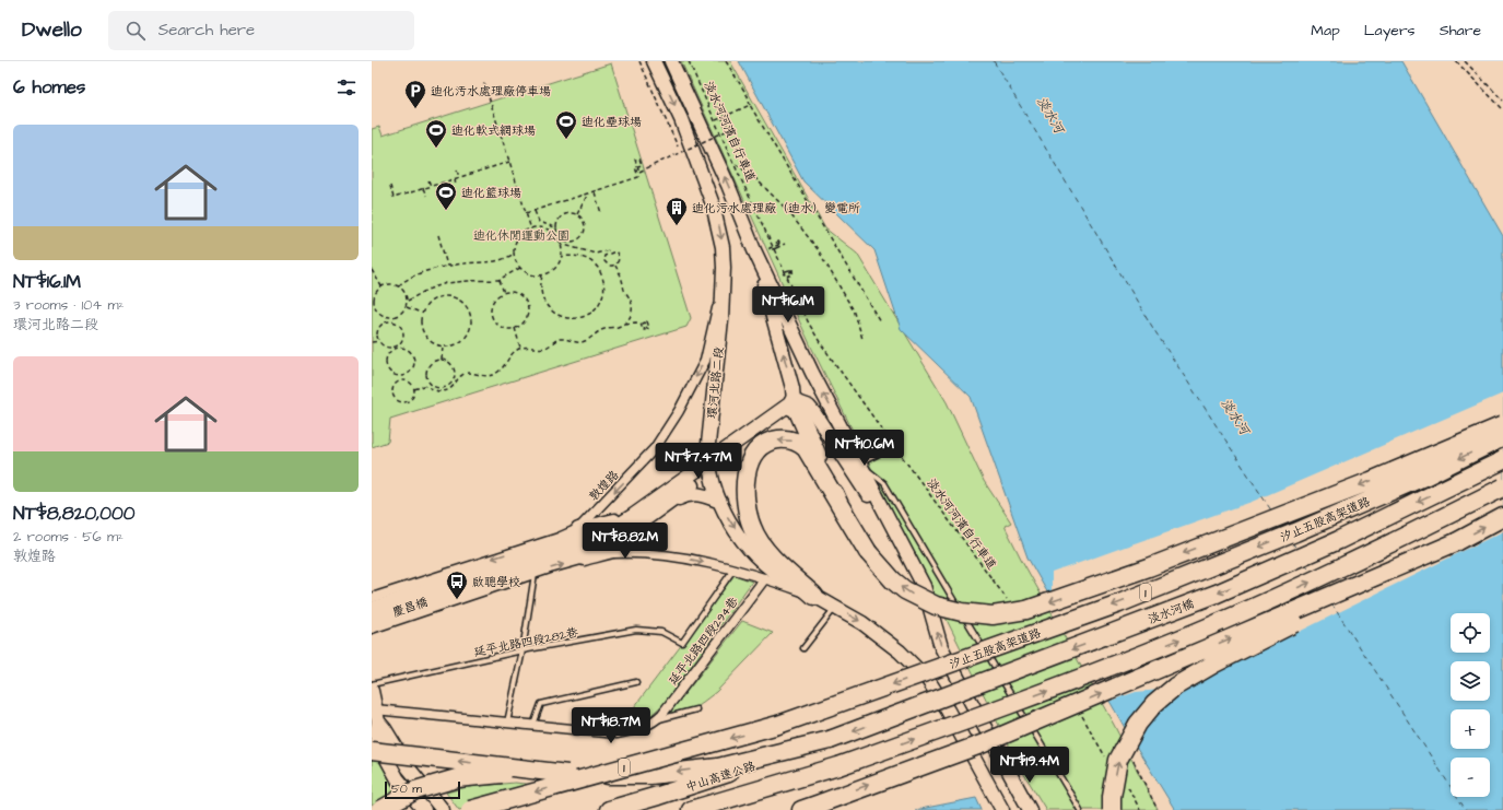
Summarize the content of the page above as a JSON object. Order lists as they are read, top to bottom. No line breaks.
{"streets":{"highway":["汐止五股高架道路","1","淡水河橋","中山高速公路"],"main road":["環河北路二段","慶昌橋"],"street":["敦煌路","延平北路四段294巷"],"lane":["延平北路四段282巷"],"path":["淡水河河濱自行車道"]},"crossings":[["環河北路二段","敦煌路"],["1","淡水河橋"],["1","中山高速公路"],["淡水河橋","中山高速公路"]],"water":["淡水河"],"parks":["迪化休閒運動公園"],"places":{"parking":["迪化汚水處理廠停車場"],"sports":["迪化壘球場","迪化軟式網球場","迪化籃球場"],"building":["迪化污水處理廠（迪水）變電所"],"bus stop":["啟聰學校"]},"scale_bar":"50 m","page":{"header":"Dwello","search":"Search here","nav":["Map","Layers","Share"],"heading":"6 homes","list":[{"name":"NT$16.1M","note":"3 rooms · 104 m² · 環河北路二段"},{"name":"NT$8,820,000","note":"2 rooms · 56 m² · 敦煌路"}],"price":["NT$16.1M","NT$10.6M","NT$7.47M","NT$8.82M","NT$18.7M","NT$19.4M"],"map_buttons":["+","−"],"scale":"50 m"}}
